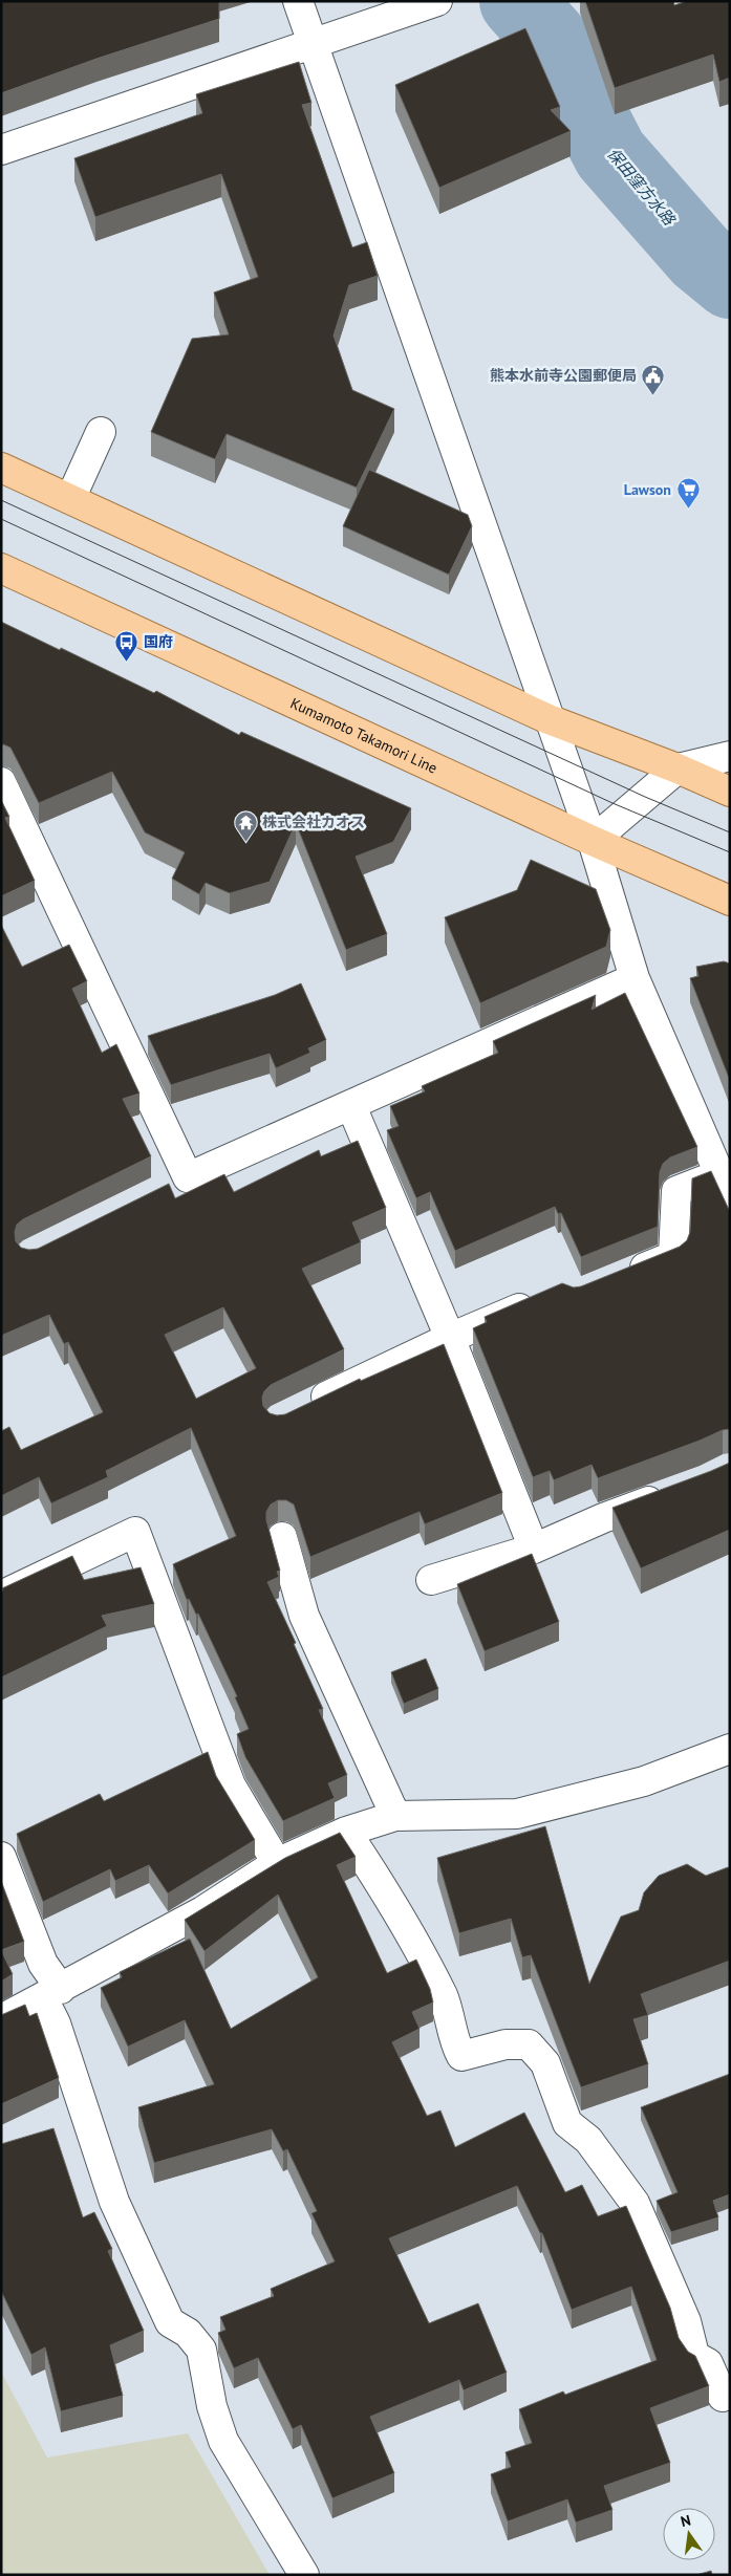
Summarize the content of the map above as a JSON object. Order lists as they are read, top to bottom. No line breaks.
{"streets":{"main road":["Kumamoto Takamori Line"]},"water":["保田窪方水路"],"places":{"public building":["熊本水前寺公園郵便局"],"supermarket":["Lawson"],"bus stop":["国府"],"temple":["株式会社カオス"]},"north":"top"}
